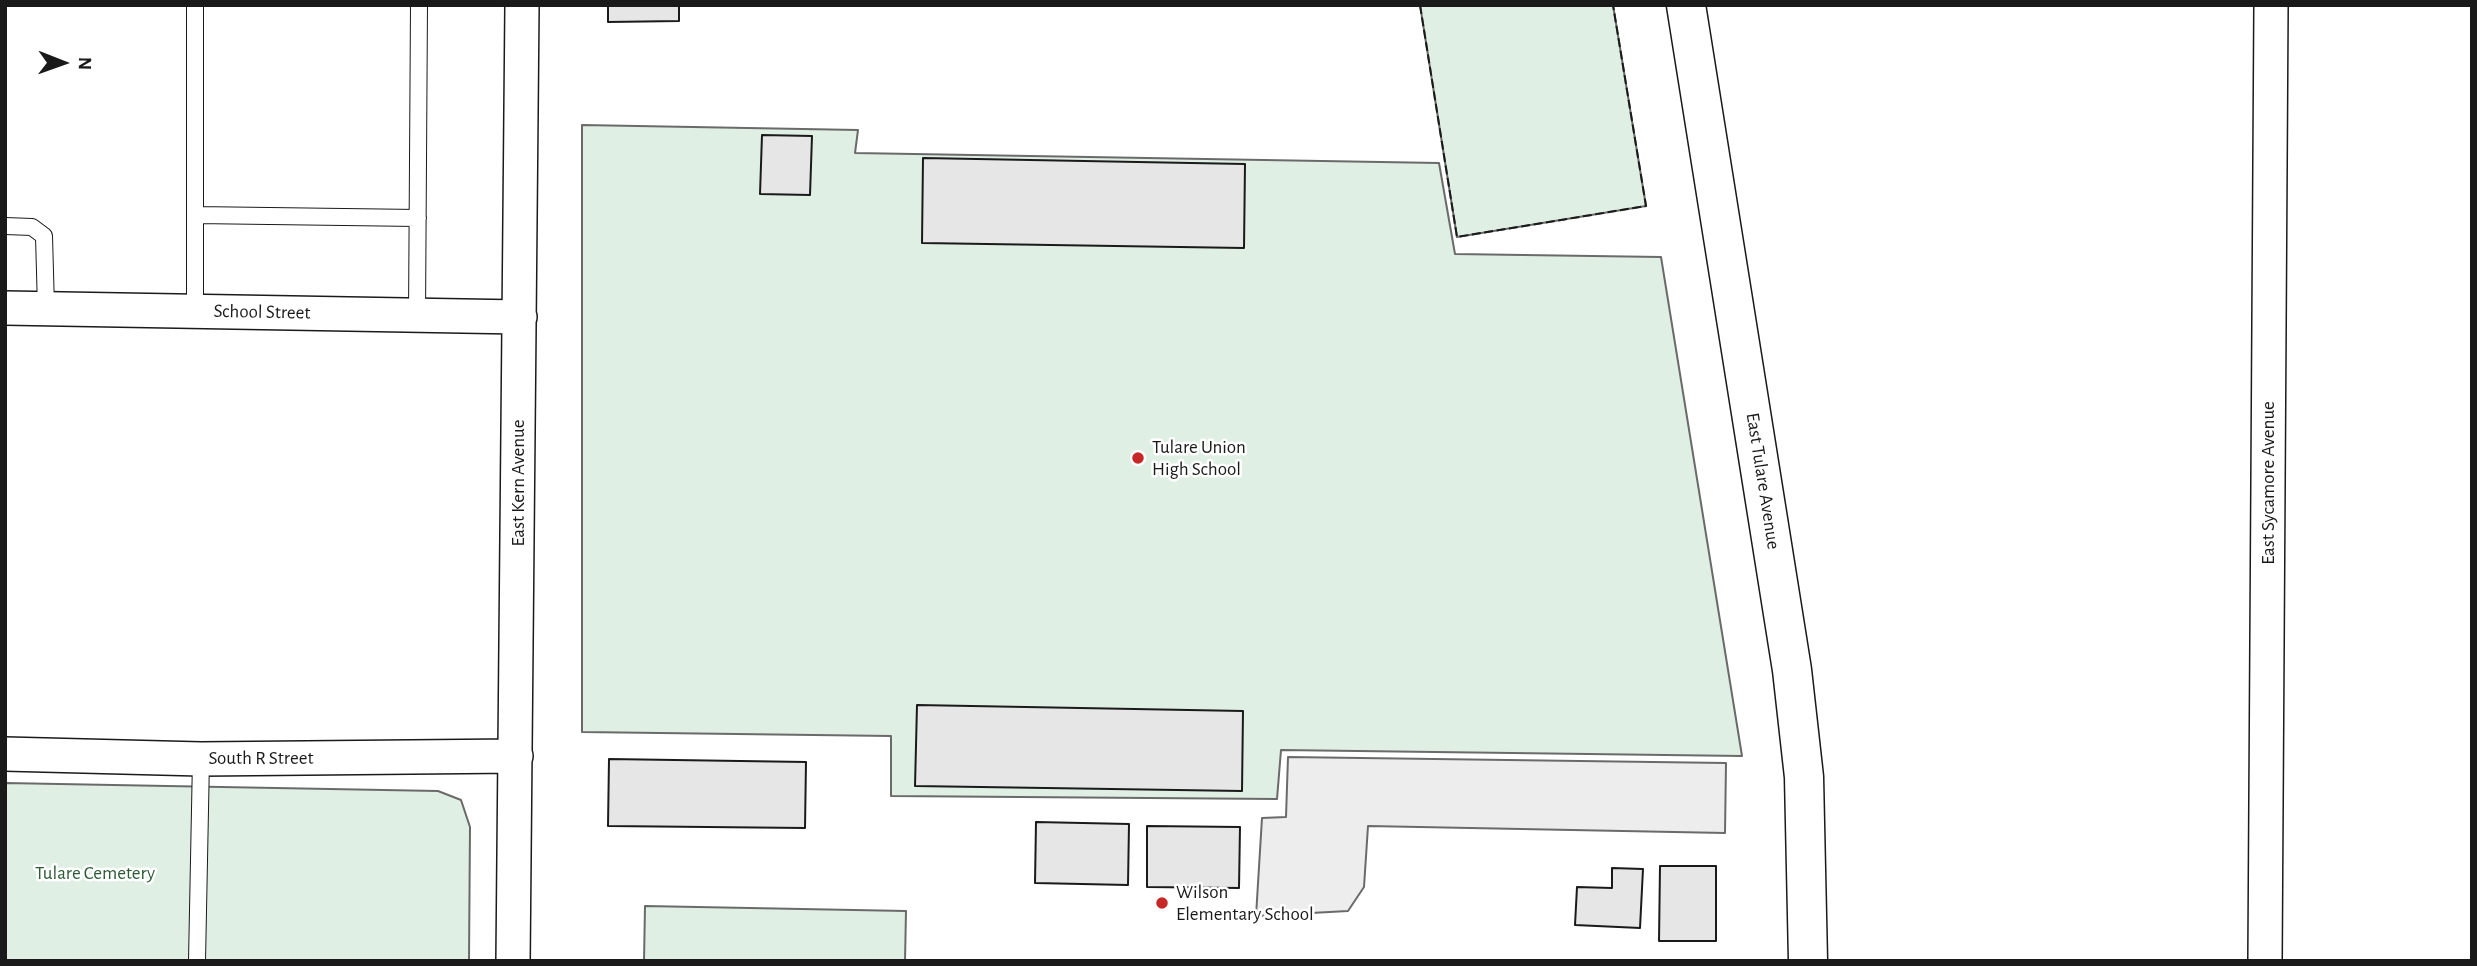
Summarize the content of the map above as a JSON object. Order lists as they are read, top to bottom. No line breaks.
{"streets":{"main road":["East Tulare Avenue"],"street":["School Street","East Kern Avenue","East Sycamore Avenue","South R Street"]},"crossings":[["School Street","East Kern Avenue"],["East Kern Avenue","South R Street"]],"parks":["Tulare Cemetery"],"places":["Tulare Union High School","Wilson Elementary School"],"north":"right"}
